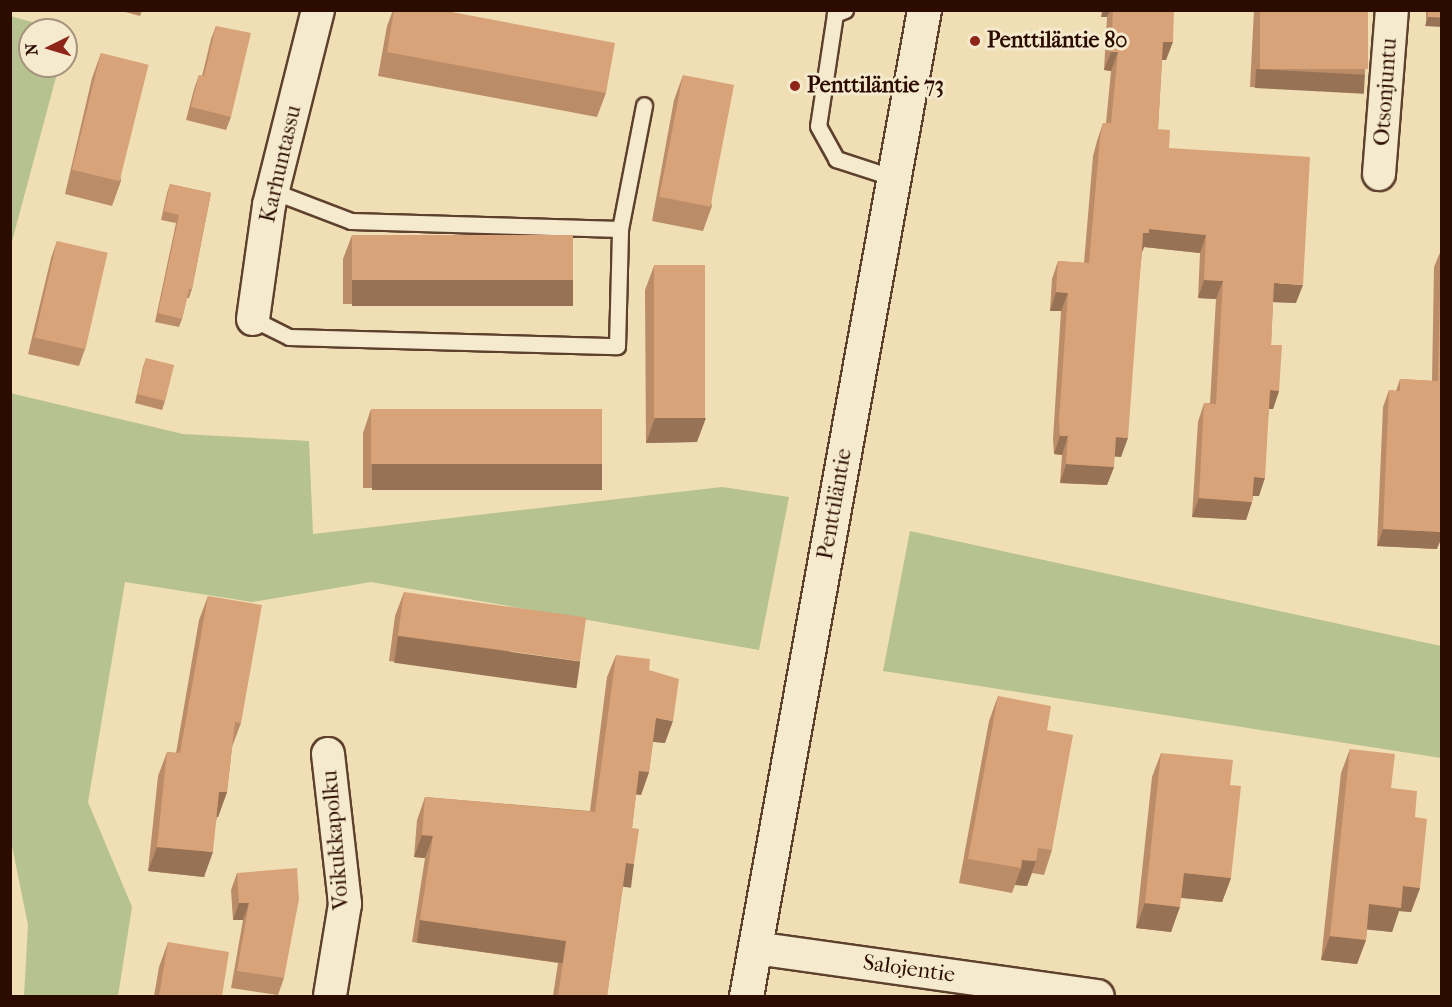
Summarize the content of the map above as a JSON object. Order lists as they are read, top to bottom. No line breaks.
{"streets":{"street":["Otsonjuntu","Karhuntassu","Penttiläntie","Voikukkapolku","Salojentie"]},"crossings":[["Penttiläntie","Salojentie"]],"places":["Penttiläntie 80","Penttiläntie 73"],"north":"left"}
